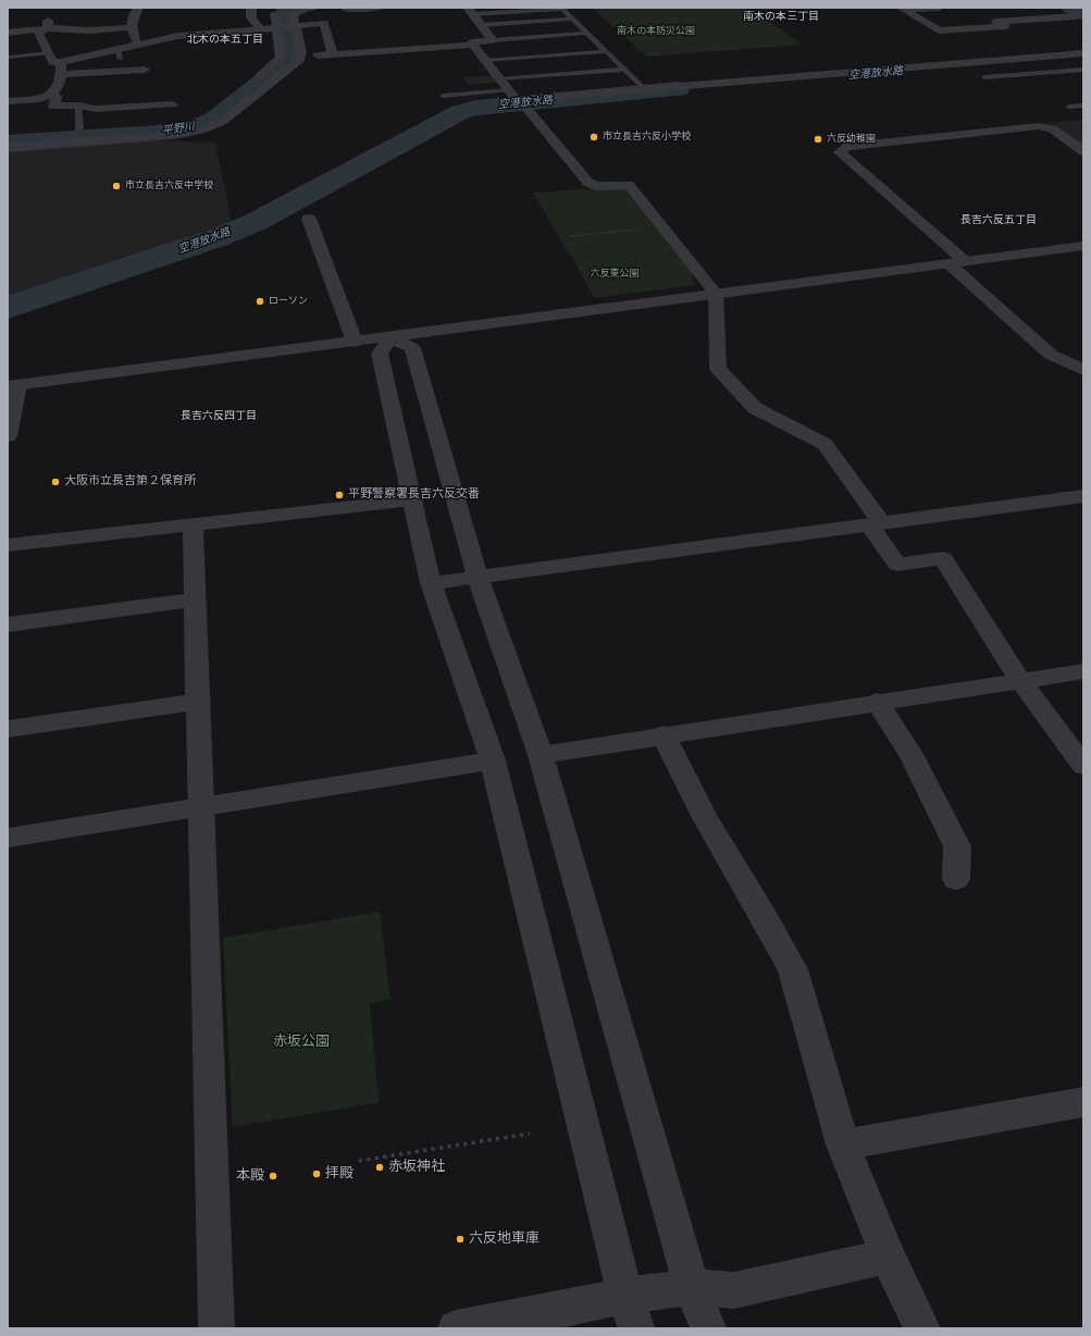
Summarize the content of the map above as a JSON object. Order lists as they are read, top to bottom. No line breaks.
{"districts":["南木の本三丁目","北木の本五丁目","長吉六反五丁目","長吉六反四丁目"],"water":["空港放水路","平野川"],"parks":["南木の本防災公園","六反東公園","赤坂公園"],"places":["市立長吉六反小学校","六反幼稚園","市立長吉六反中学校","ローソン","大阪市立長吉第２保育所","平野警察署長吉六反交番","赤坂神社","拝殿","本殿","六反地車庫"]}
